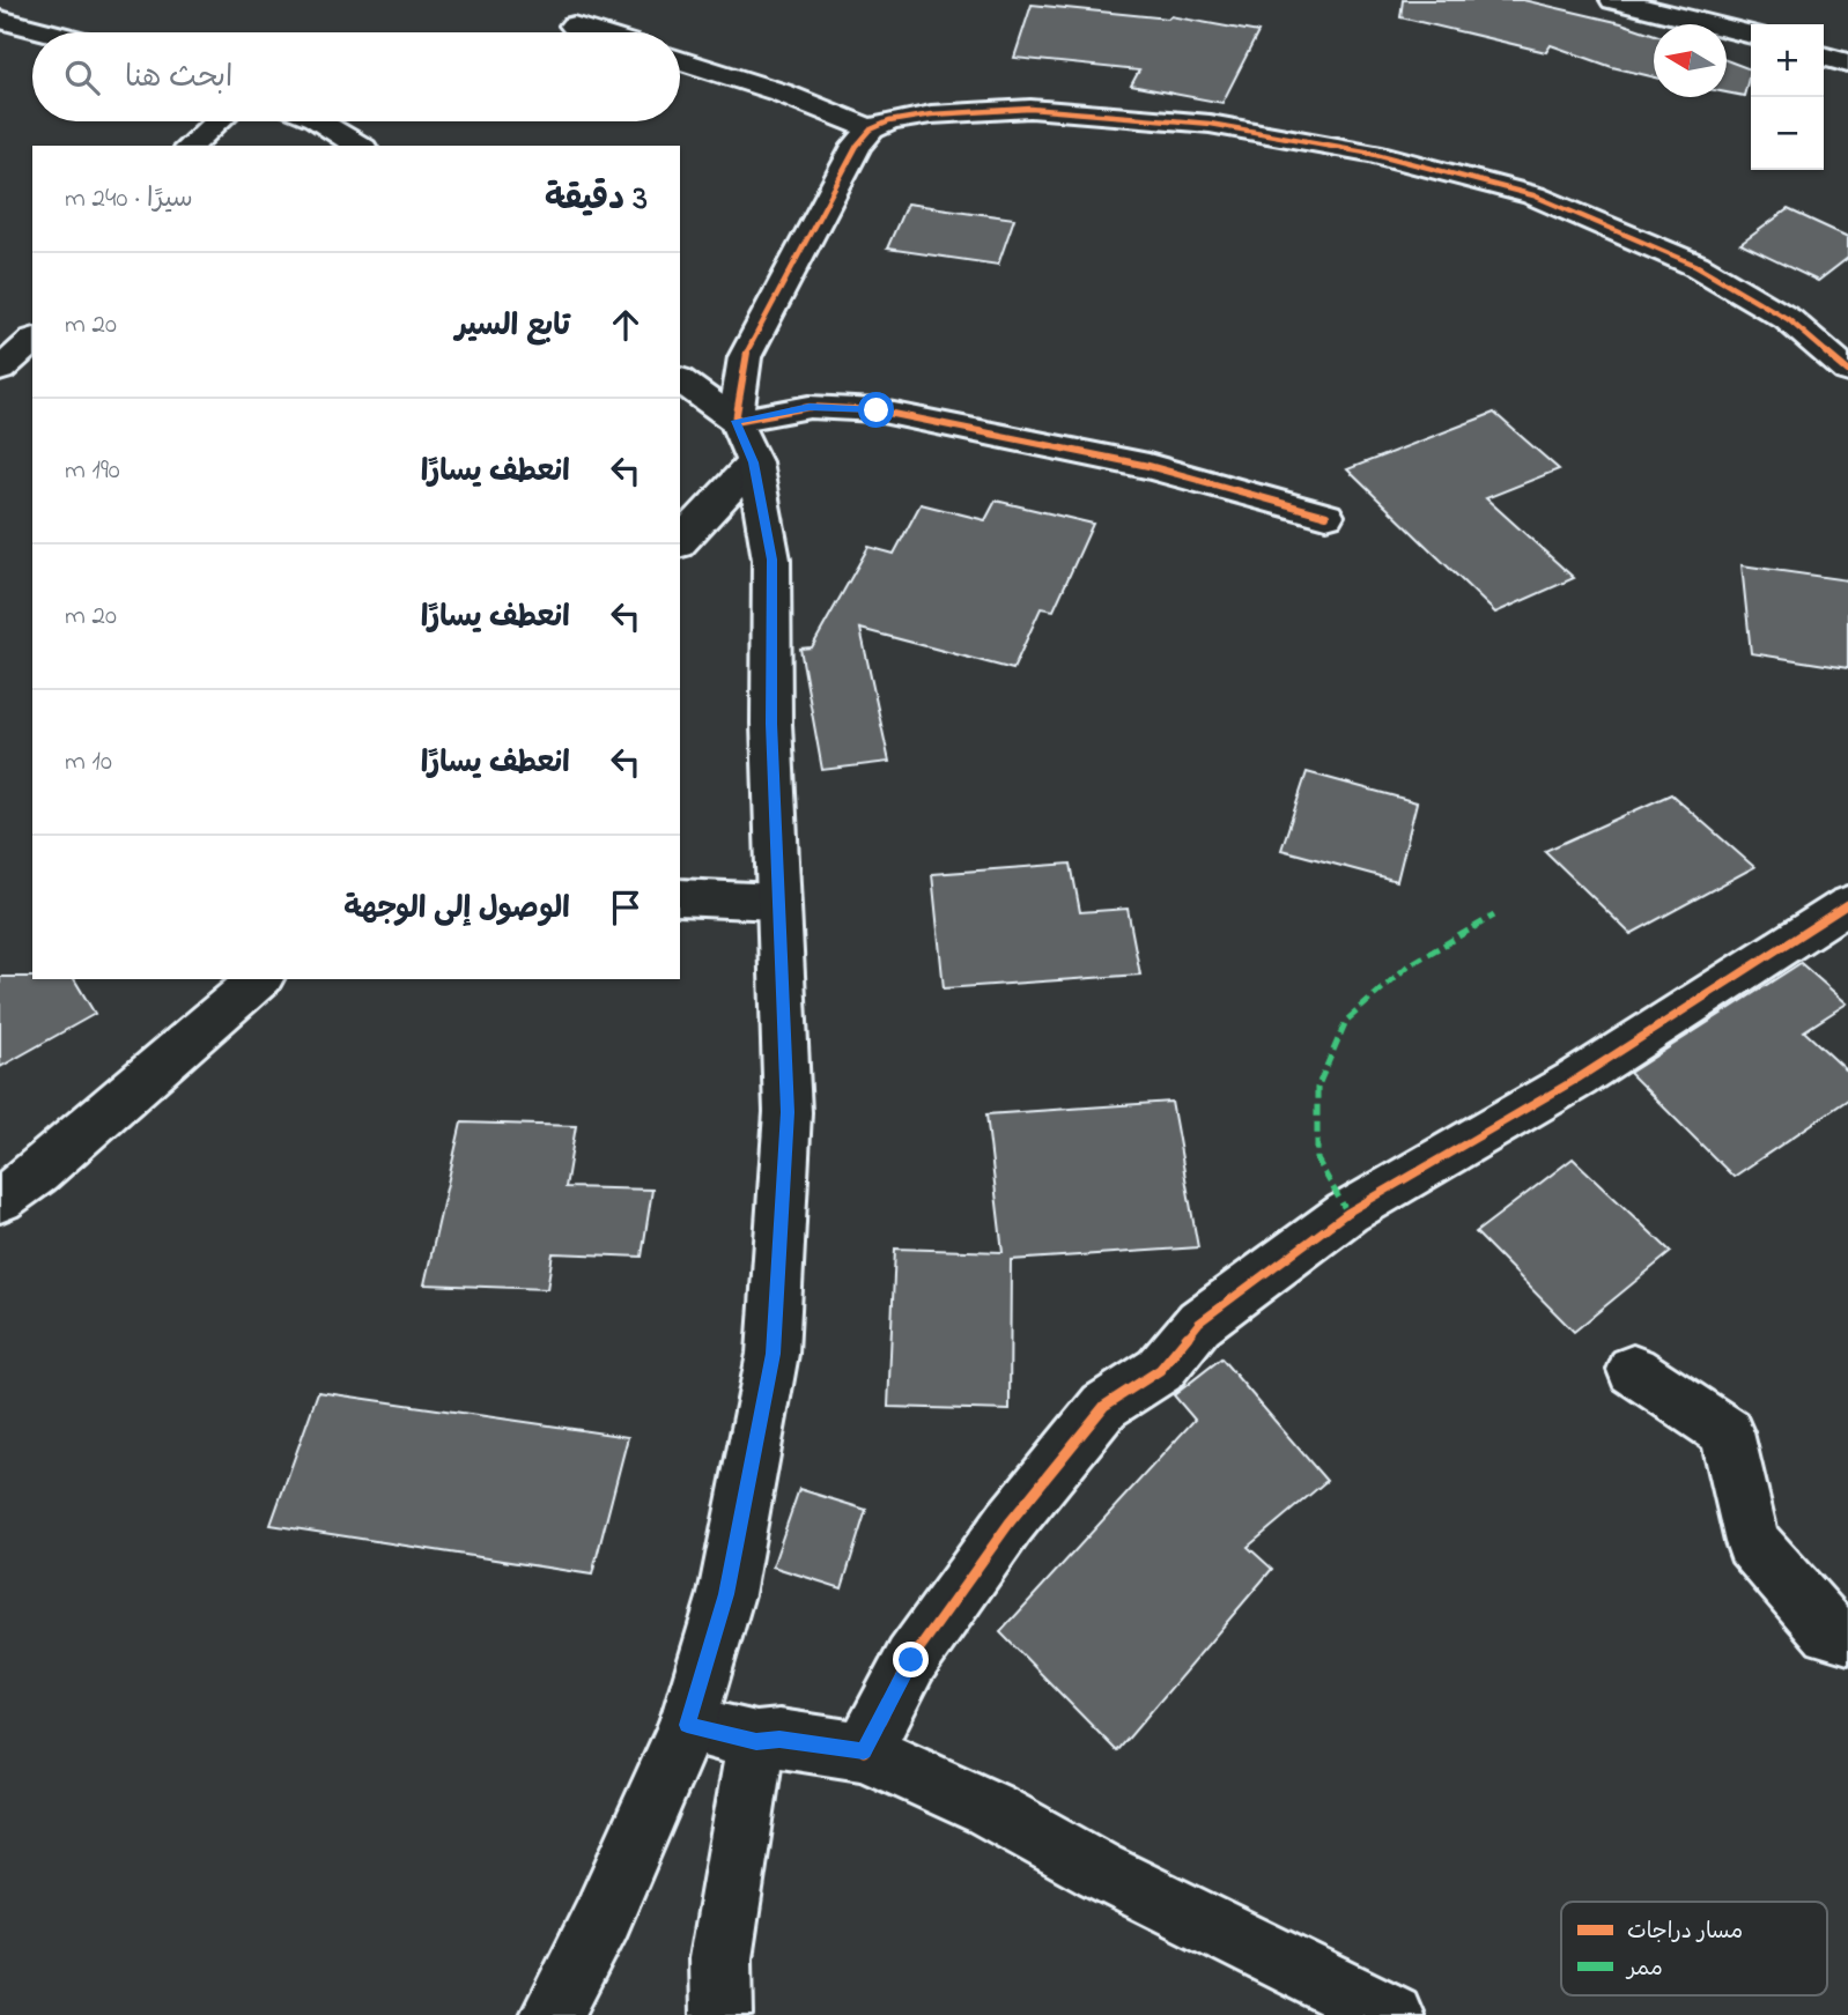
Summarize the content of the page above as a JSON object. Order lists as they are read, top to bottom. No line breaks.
{"legend":["مسار دراجات","ممر"],"north":"left","page":{"map_buttons":["+","−"],"search":"ابحث هنا","heading":["3 دقيقة","سيرًا · 240 m"],"list":[["تابع السير","20 m"],["انعطف يسارًا","190 m"],["انعطف يسارًا","20 m"],["انعطف يسارًا","10 m"],"الوصول إلى الوجهة"]}}
